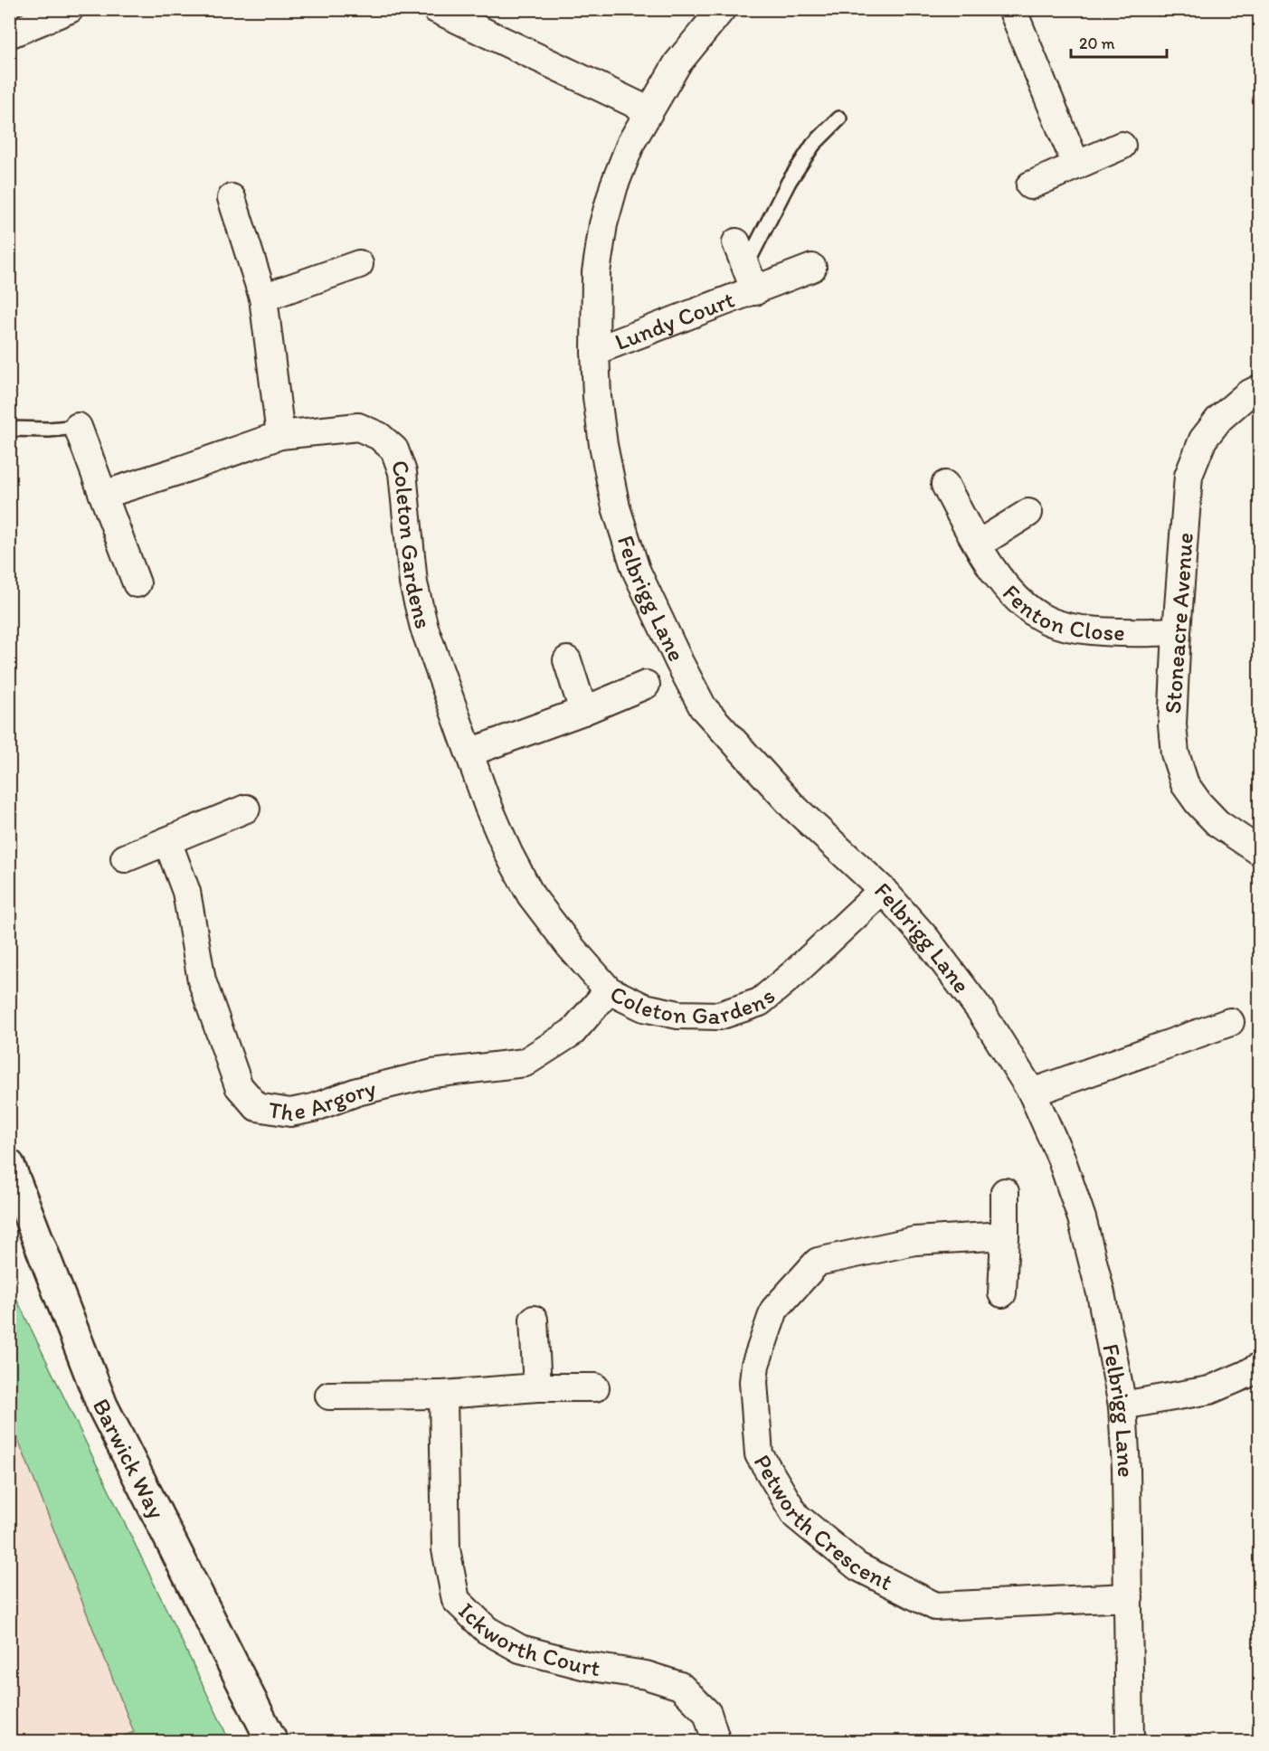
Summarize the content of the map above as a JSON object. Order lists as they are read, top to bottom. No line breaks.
{"streets":{"street":["Lundy Court","Coleton Gardens","Felbrigg Lane","Fenton Close","Stoneacre Avenue","The Argory","Barwick Way","Petworth Crescent","Ickworth Court"]},"crossings":[["Lundy Court","Felbrigg Lane"],["Coleton Gardens","Felbrigg Lane"],["Coleton Gardens","The Argory"],["Felbrigg Lane","Petworth Crescent"],["Fenton Close","Stoneacre Avenue"]],"scale_bar":"20 m"}
